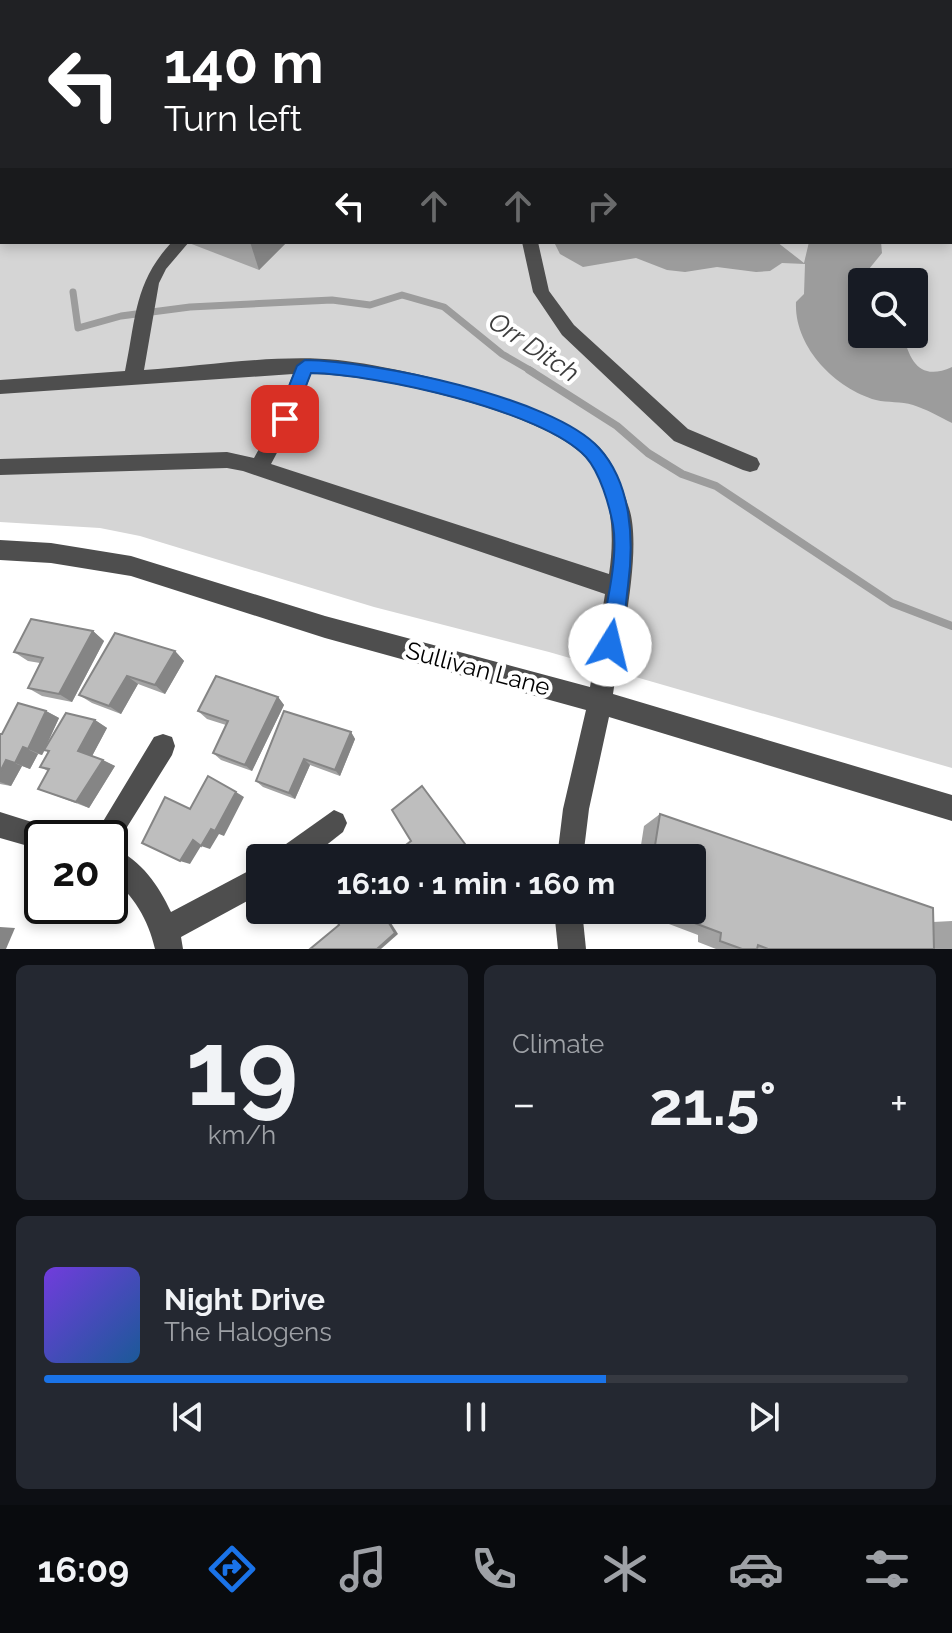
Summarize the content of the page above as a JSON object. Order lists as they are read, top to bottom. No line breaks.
{"streets":{"street":["Sullivan Lane"]},"water":["Orr Ditch"],"page":{"turn":["140 m","Turn left"],"limit":"20","trip":"16:10 · 1 min · 160 m","tile":[["19","km/h"],"Climate"],"heat":["−","21.5°","+"],"song":["Night Drive","The Halogens"],"tabs":"16:09"}}
